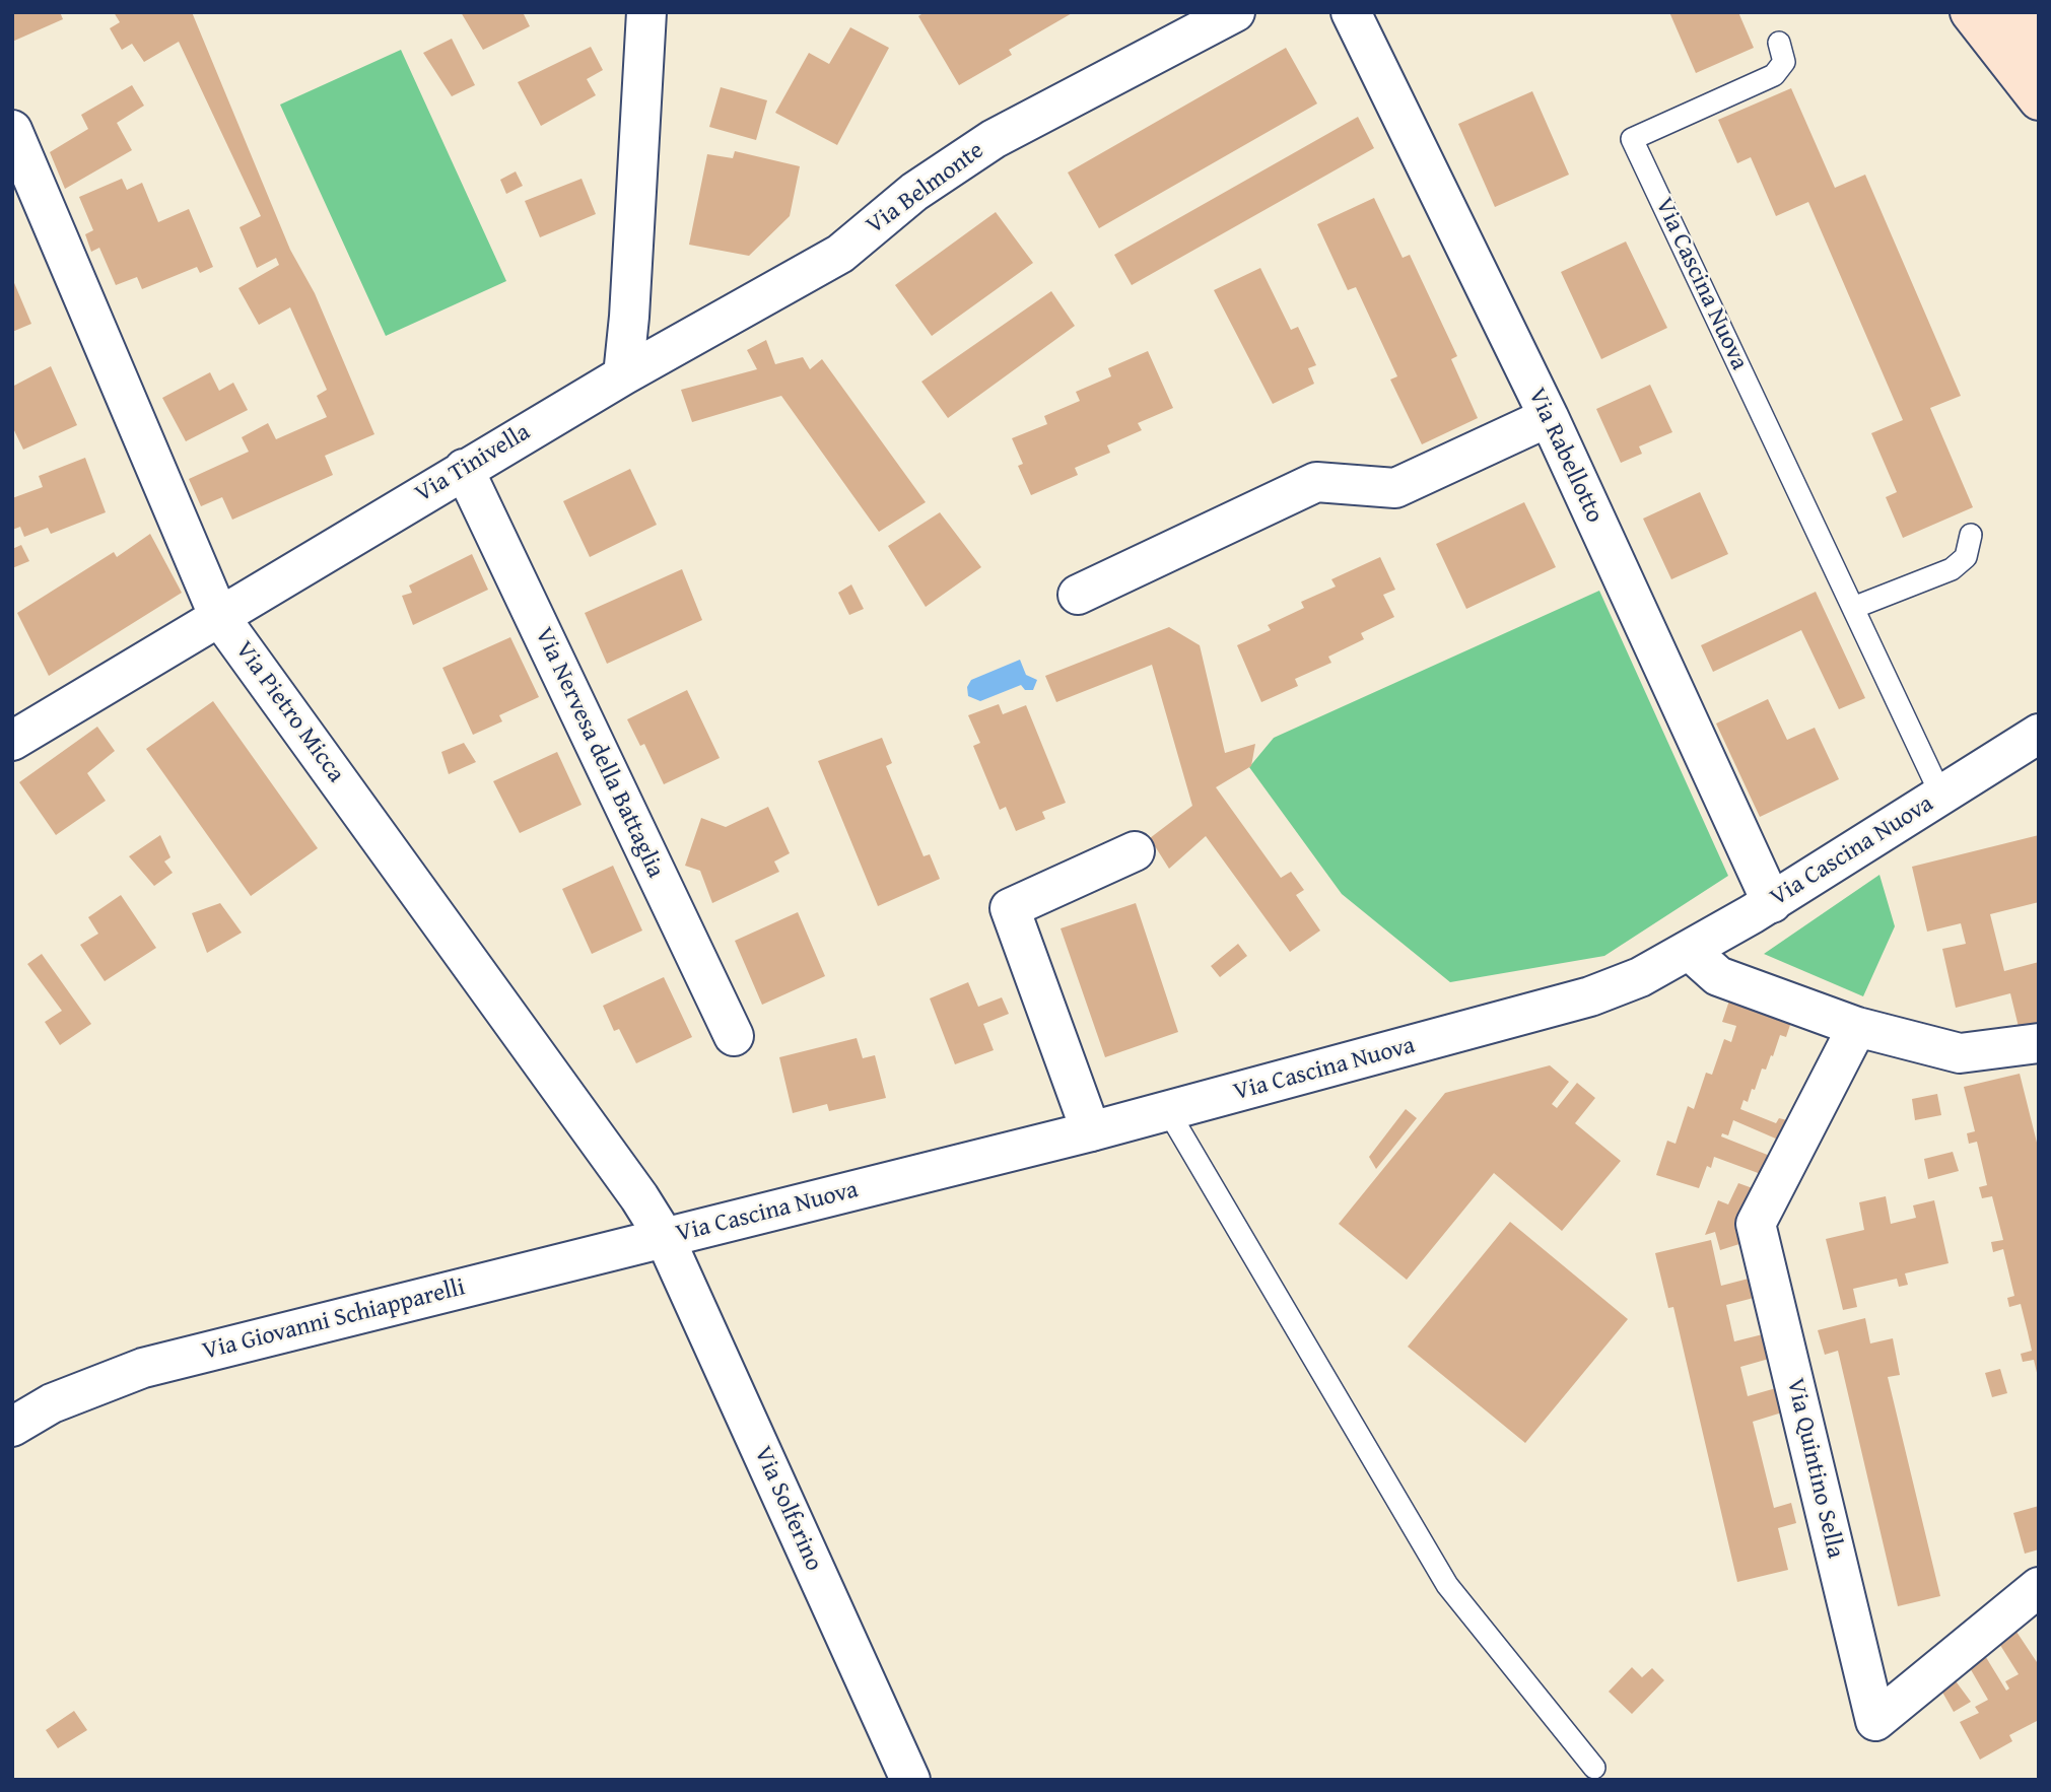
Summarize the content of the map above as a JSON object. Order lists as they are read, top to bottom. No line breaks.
{"streets":{"street":["Via Belmonte","Via Cascina Nuova","Via Rabellotto","Via Tinivella","Via Pietro Micca","Via Nervesa della Battaglia","Via Giovanni Schiapparelli","Via Quintino Sella","Via Solferino"]},"crossings":[["Via Belmonte","Via Tinivella"],["Via Cascina Nuova","Via Rabellotto"],["Via Cascina Nuova","Via Pietro Micca"],["Via Cascina Nuova","Via Giovanni Schiapparelli"],["Via Cascina Nuova","Via Solferino"],["Via Tinivella","Via Pietro Micca"],["Via Tinivella","Via Nervesa della Battaglia"],["Via Pietro Micca","Via Giovanni Schiapparelli"],["Via Pietro Micca","Via Solferino"],["Via Giovanni Schiapparelli","Via Solferino"]]}
